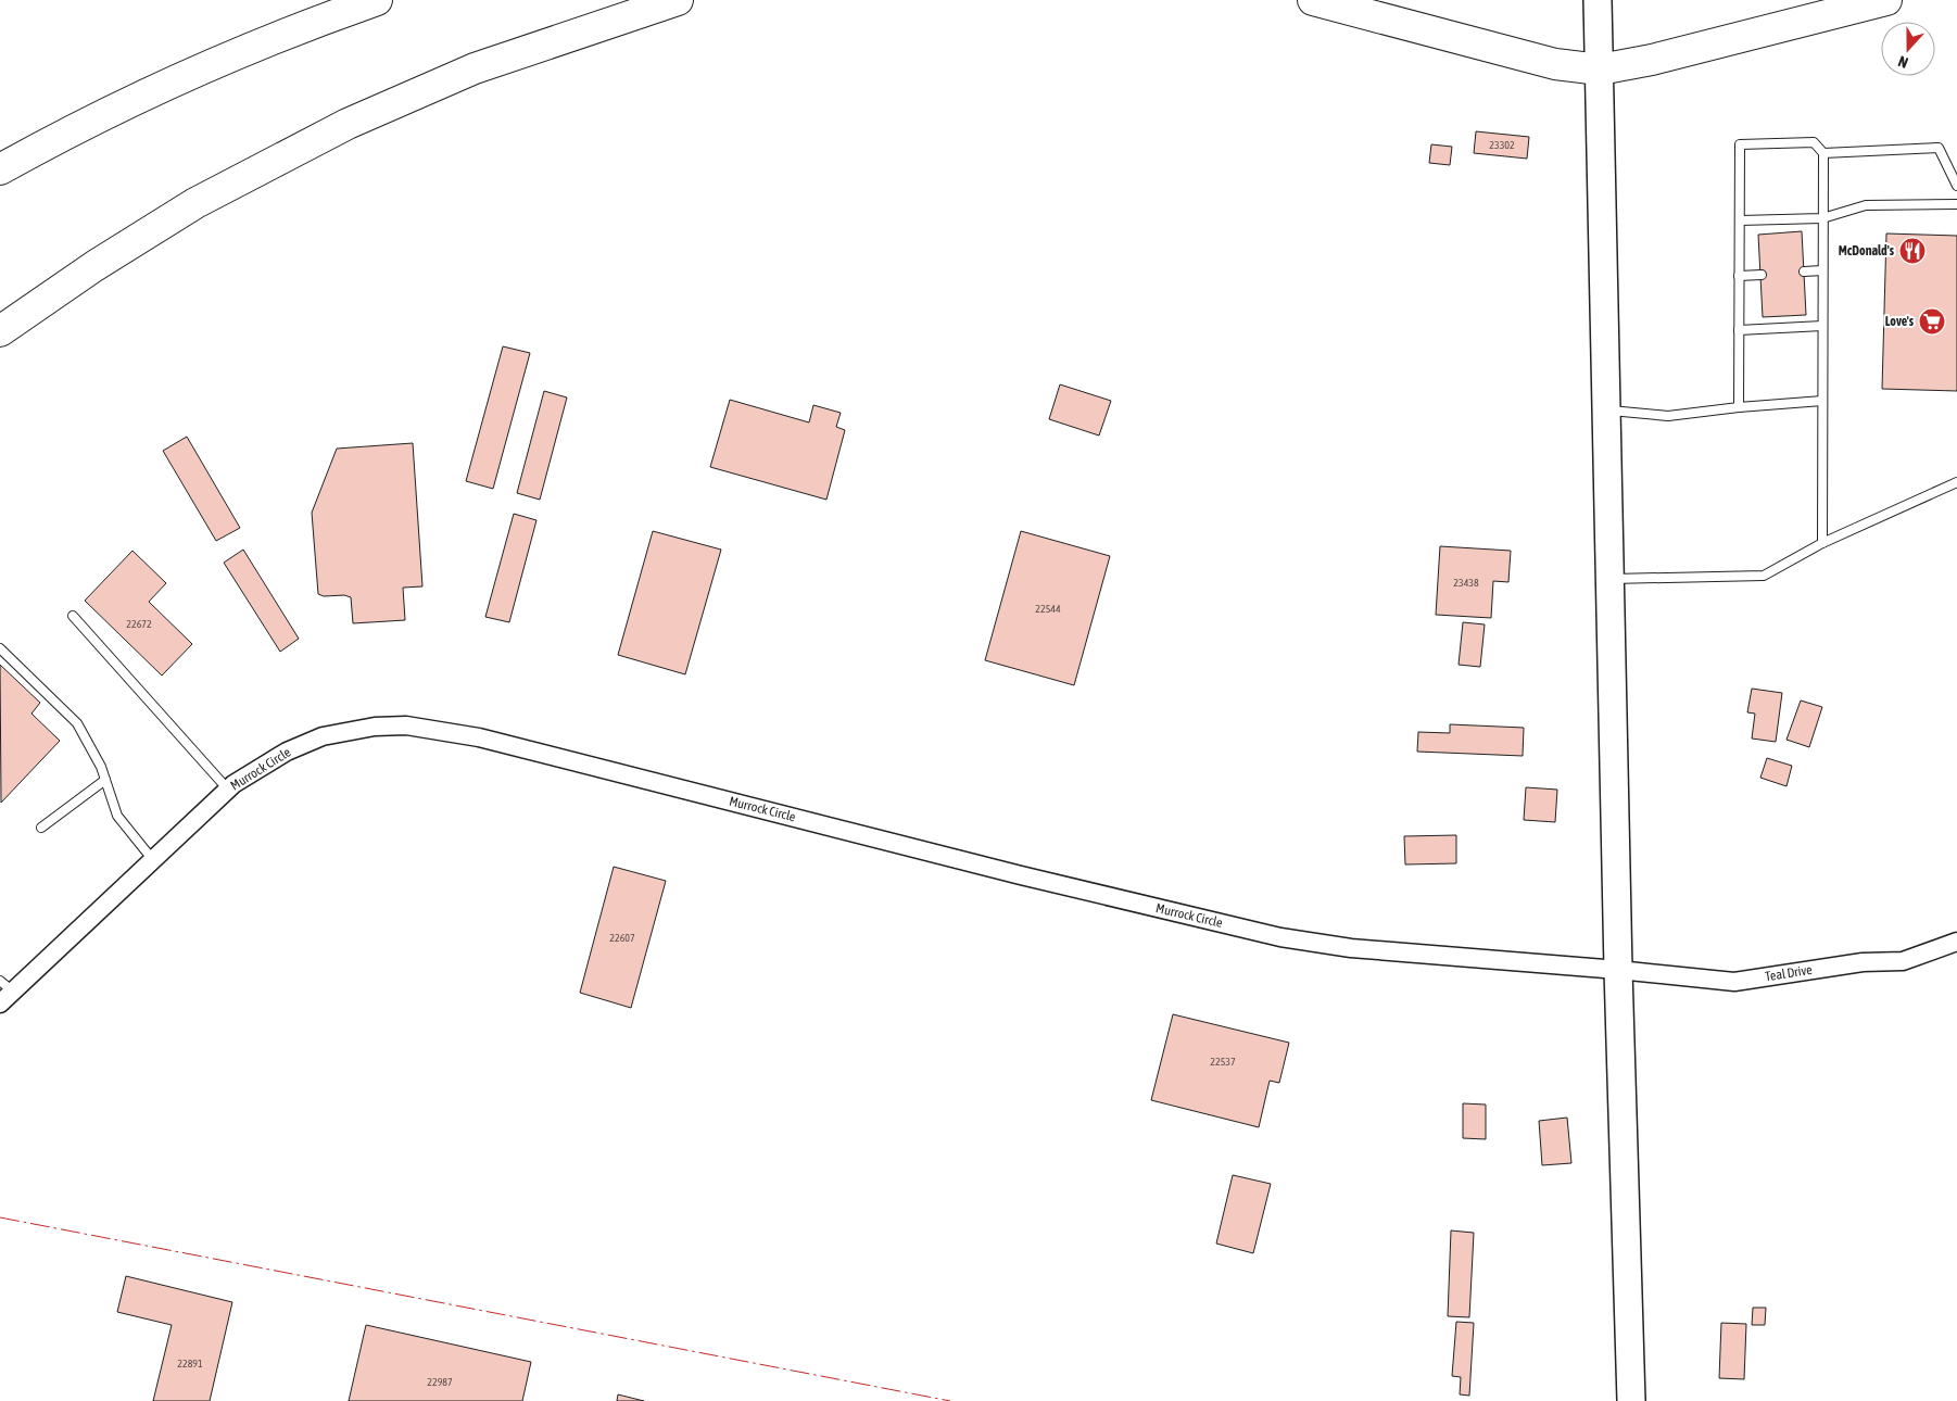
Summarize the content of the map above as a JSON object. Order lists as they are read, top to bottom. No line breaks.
{"streets":{"street":["Murrock Circle","Teal Drive"]},"crossings":[["Murrock Circle","Teal Drive"]],"places":{"restaurant":["McDonald's"],"supermarket":["Love's"]},"house_numbers":["23302","23438","22544","22672","22607","22537","22891","22987"],"north":"bottom"}
